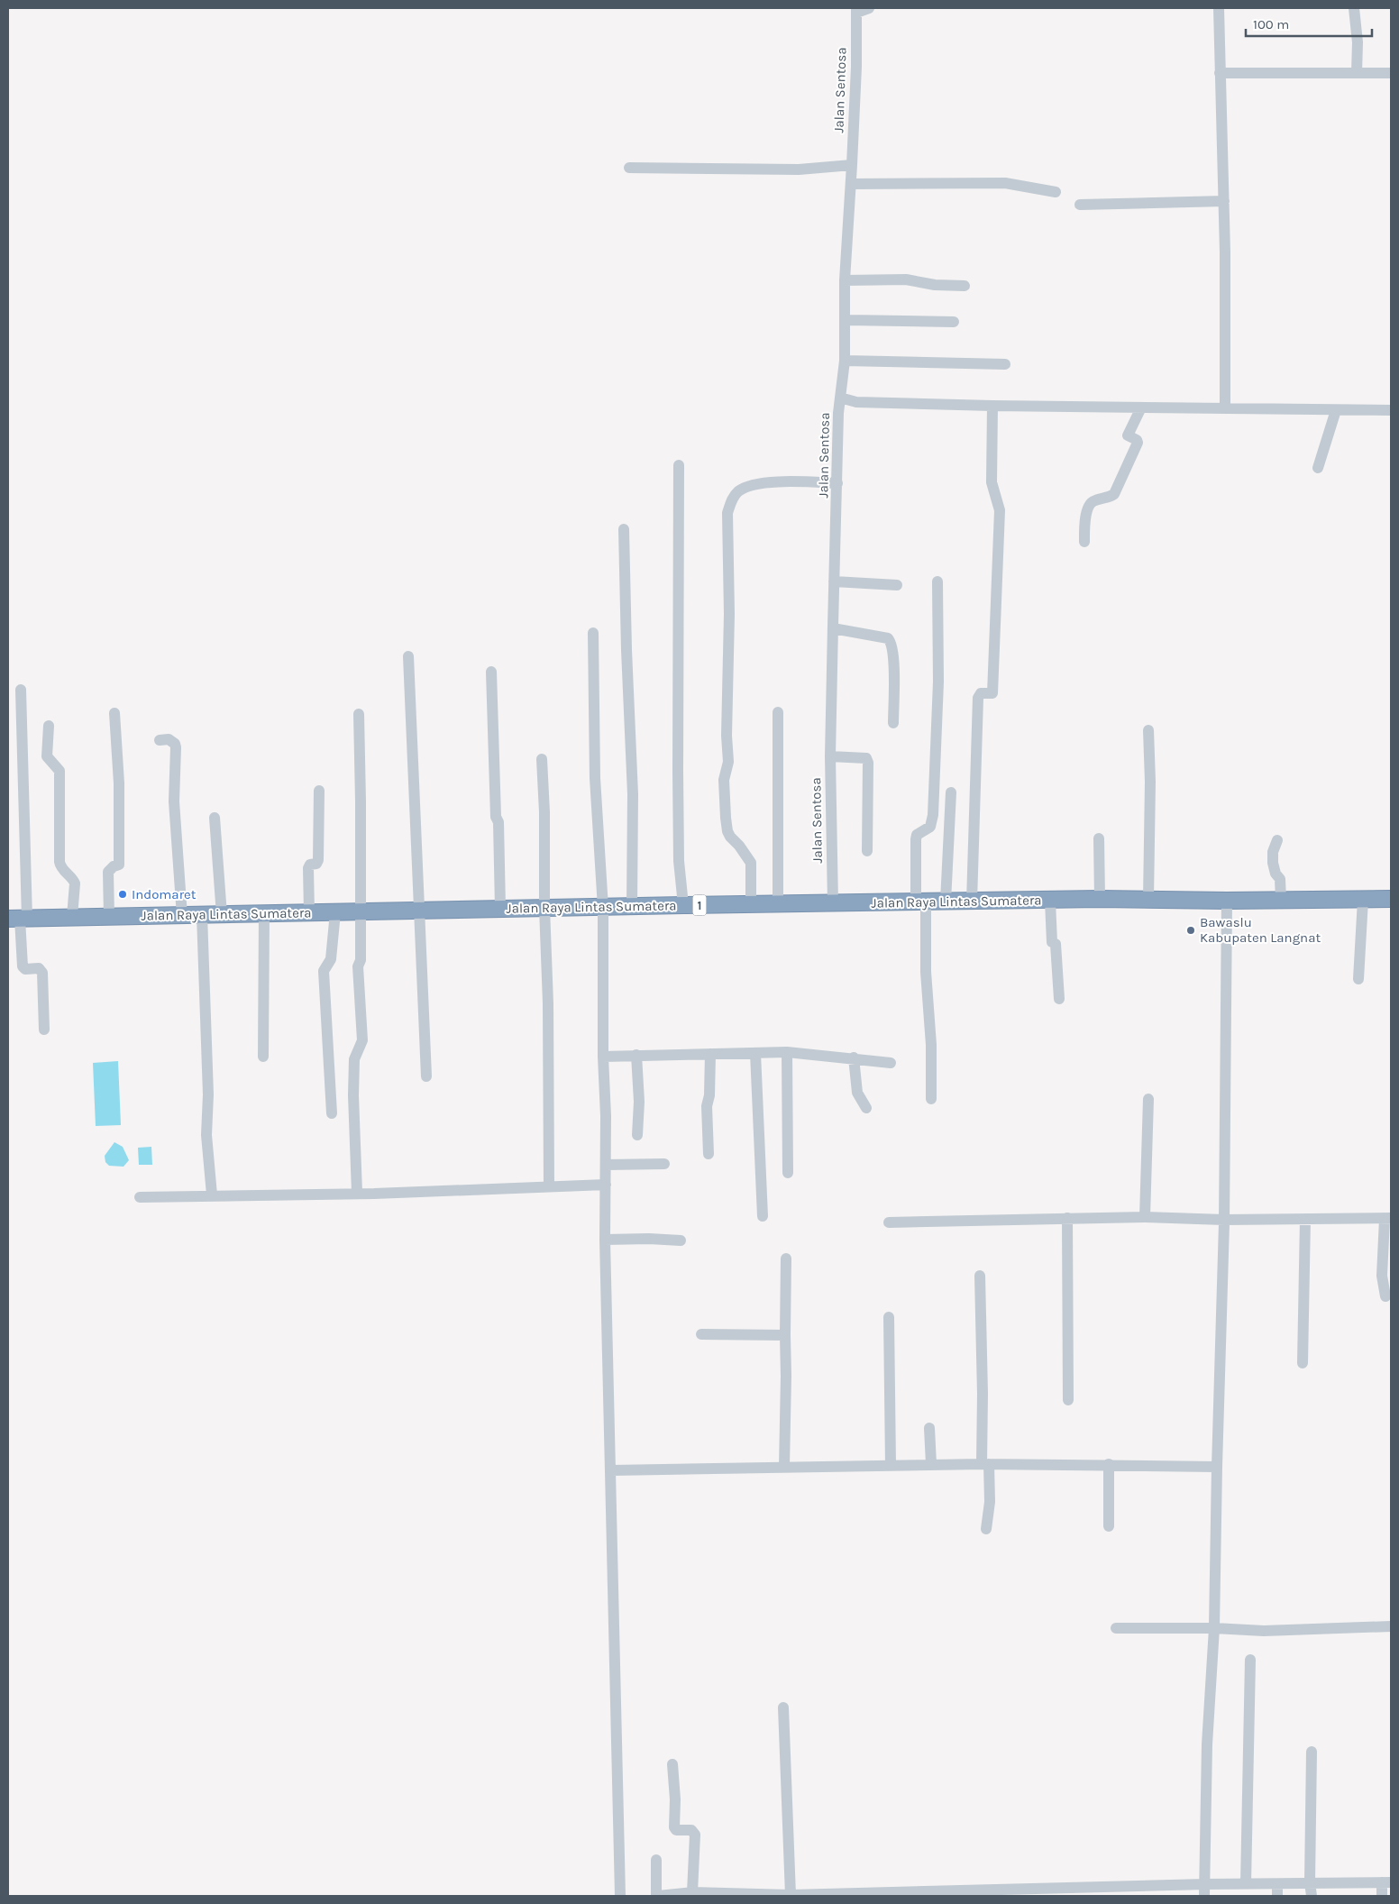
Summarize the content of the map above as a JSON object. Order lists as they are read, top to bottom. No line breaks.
{"streets":{"highway":["Jalan Raya Lintas Sumatera","1"],"street":["Jalan Sentosa"]},"crossings":[["Jalan Sentosa","Jalan Raya Lintas Sumatera"]],"places":["Indomaret","Bawaslu Kabupaten Langnat"],"scale_bar":"100 m"}
